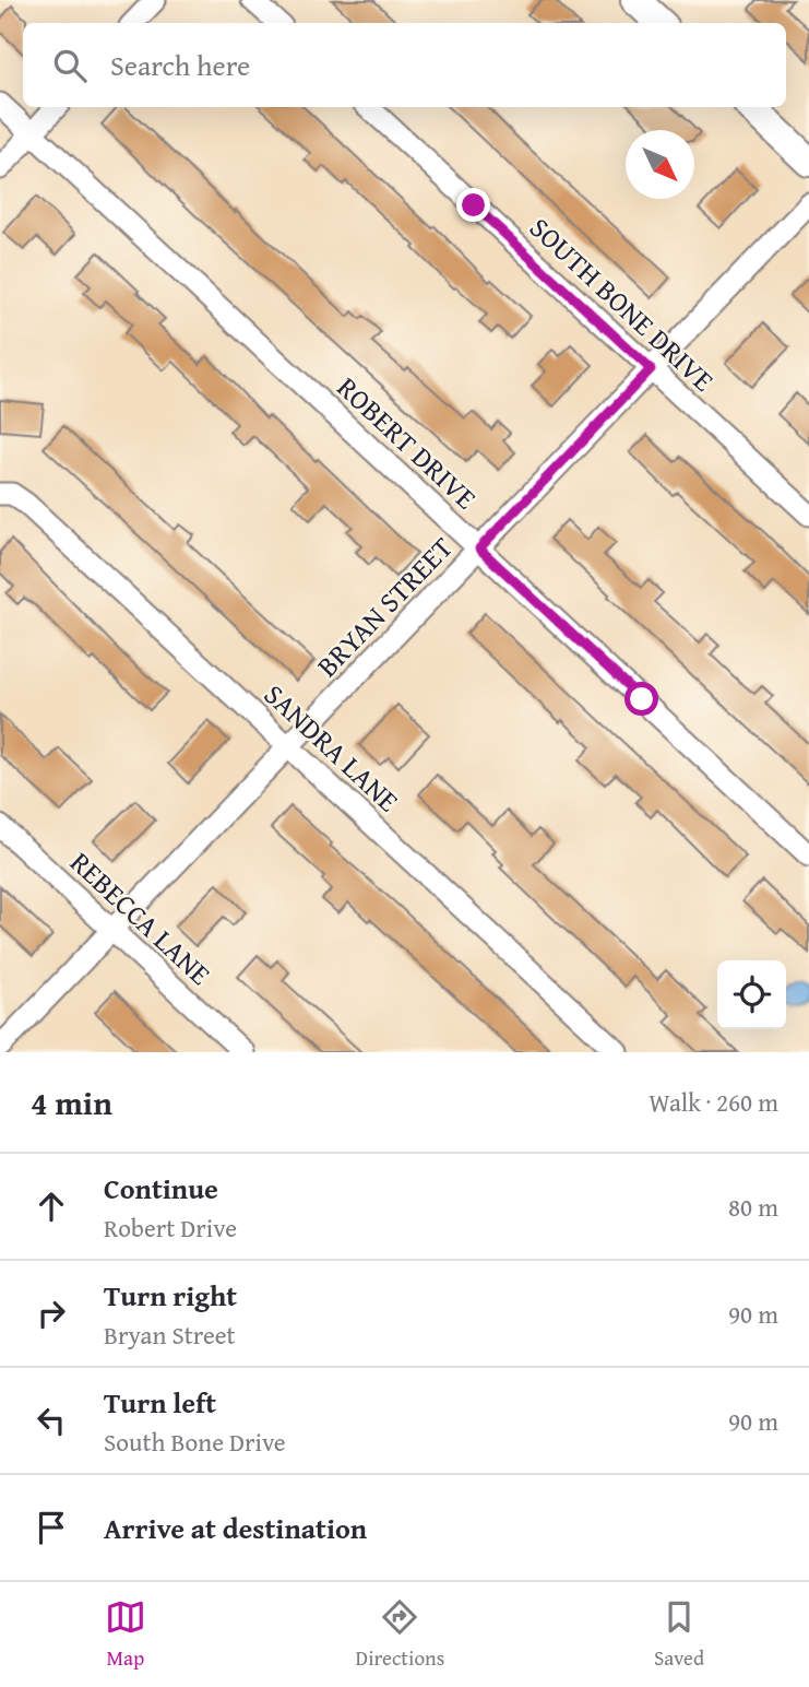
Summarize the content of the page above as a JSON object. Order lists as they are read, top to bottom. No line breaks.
{"streets":{"street":["SOUTH BONE DRIVE","ROBERT DRIVE","BRYAN STREET","SANDRA LANE","REBECCA LANE"]},"crossings":[["SOUTH BONE DRIVE","BRYAN STREET"],["ROBERT DRIVE","BRYAN STREET"],["BRYAN STREET","SANDRA LANE"],["BRYAN STREET","REBECCA LANE"]],"north":"bottom right","page":{"search":"Search here","heading":["4 min","Walk · 260 m"],"list":[["Continue","Robert Drive","80 m"],["Turn right","Bryan Street","90 m"],["Turn left","South Bone Drive","90 m"],"Arrive at destination"],"nav":["Map","Directions","Saved"]}}
